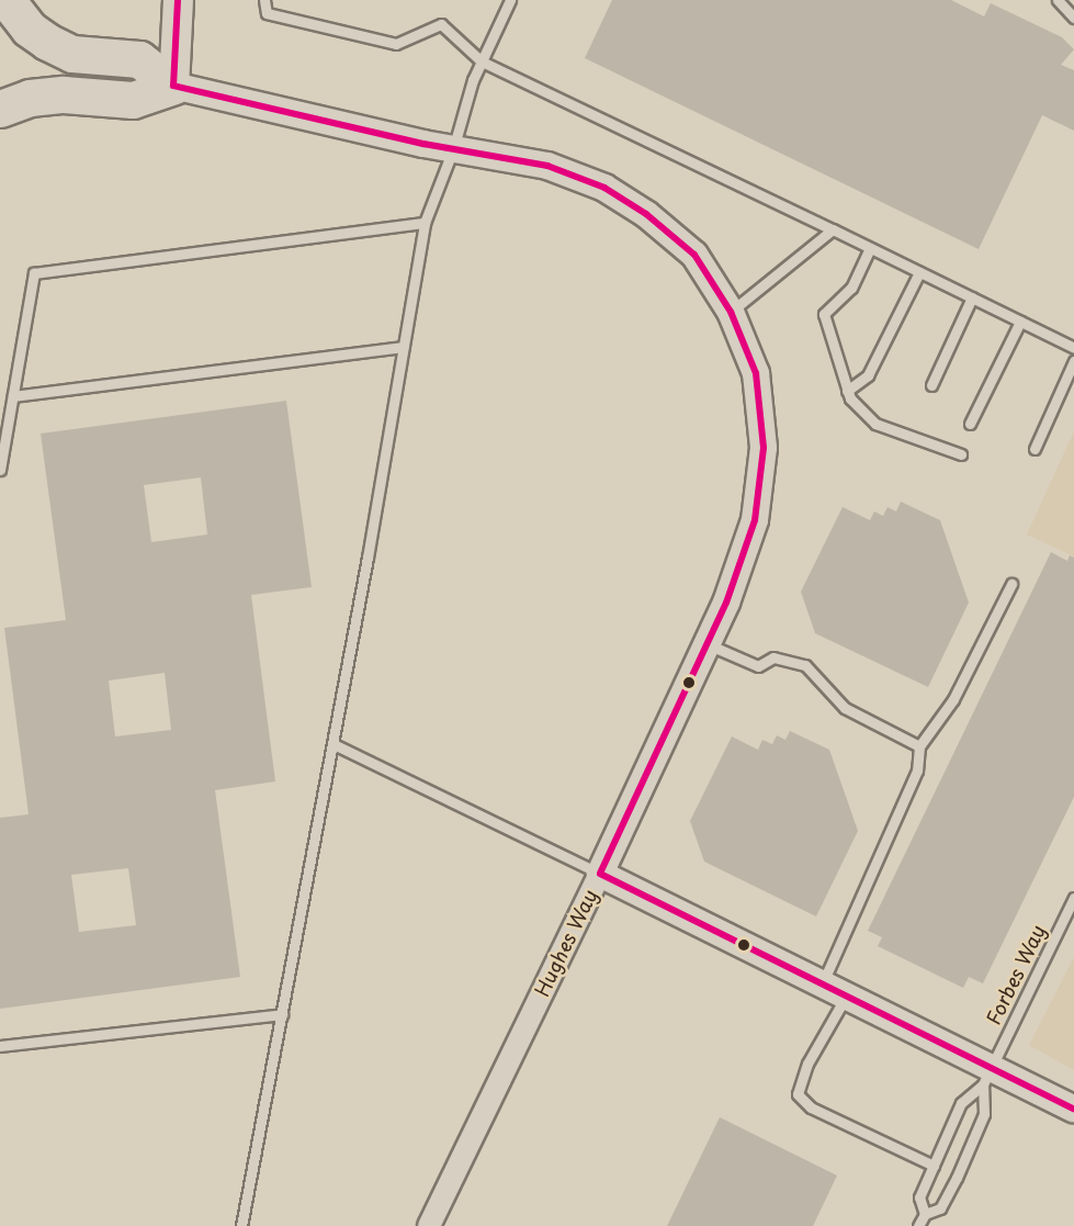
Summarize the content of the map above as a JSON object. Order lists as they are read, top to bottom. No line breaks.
{"streets":{"street":["Hughes Way"],"lane":["Forbes Way"]}}
